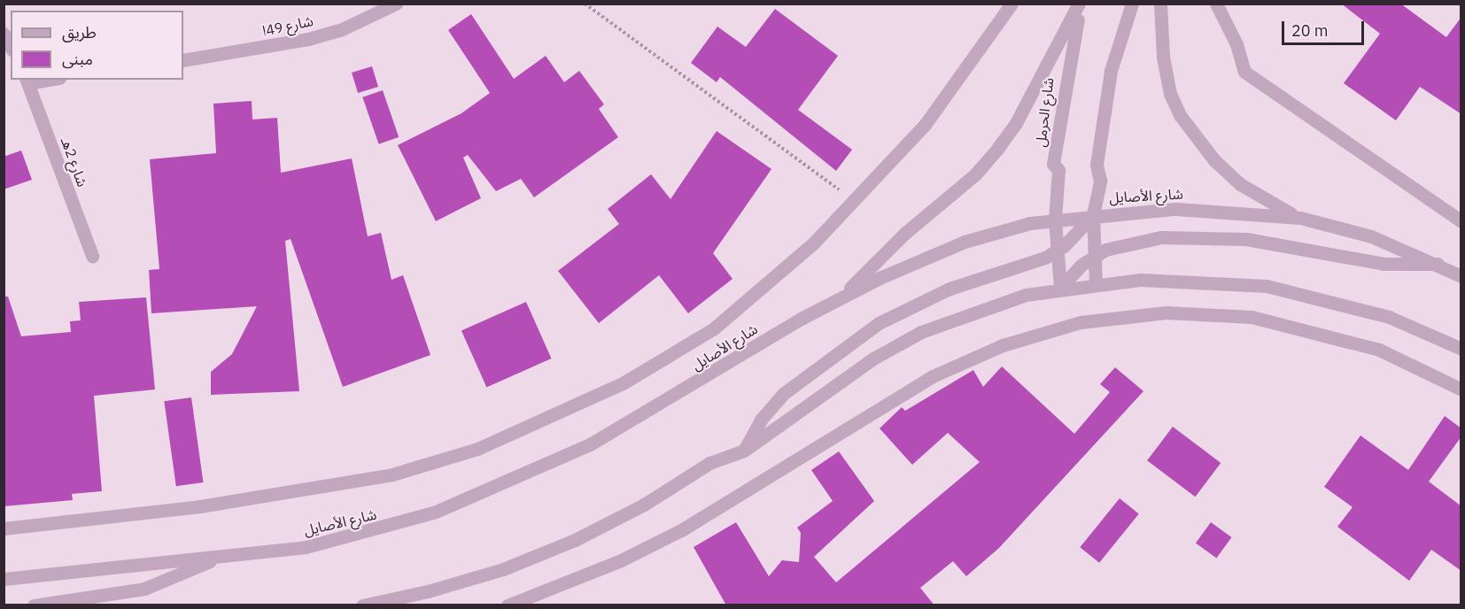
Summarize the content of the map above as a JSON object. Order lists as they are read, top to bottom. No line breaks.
{"streets":{"street":["شارع 49ا","شارع الحرمل","شارع 2هـ","شارع الأصايل"]},"crossings":[["شارع الحرمل","شارع الأصايل"]],"legend":["طريق","مبنى"],"scale_bar":"20 m"}
